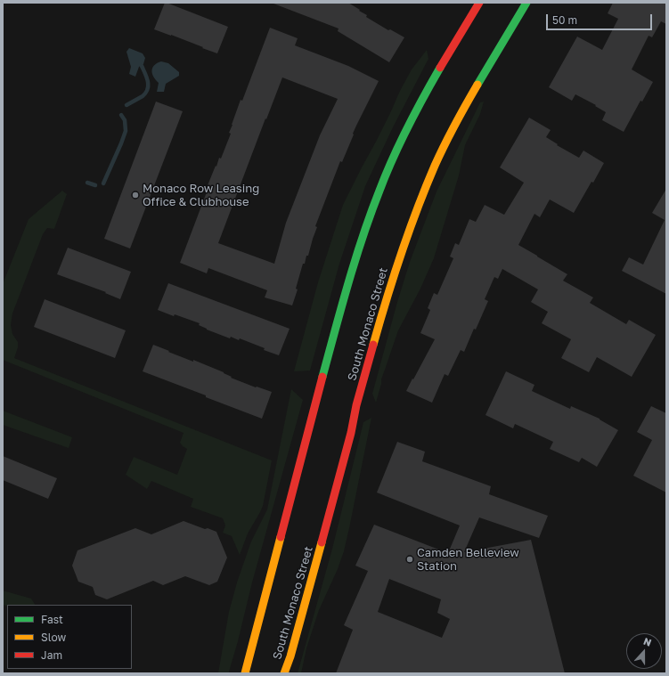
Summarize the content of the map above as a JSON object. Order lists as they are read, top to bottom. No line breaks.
{"streets":{"main road":["South Monaco Street"]},"places":["Monaco Row Leasing Office & Clubhouse","Camden Belleview Station"],"legend":["Fast","Slow","Jam"],"scale_bar":"50 m","north":"top"}
